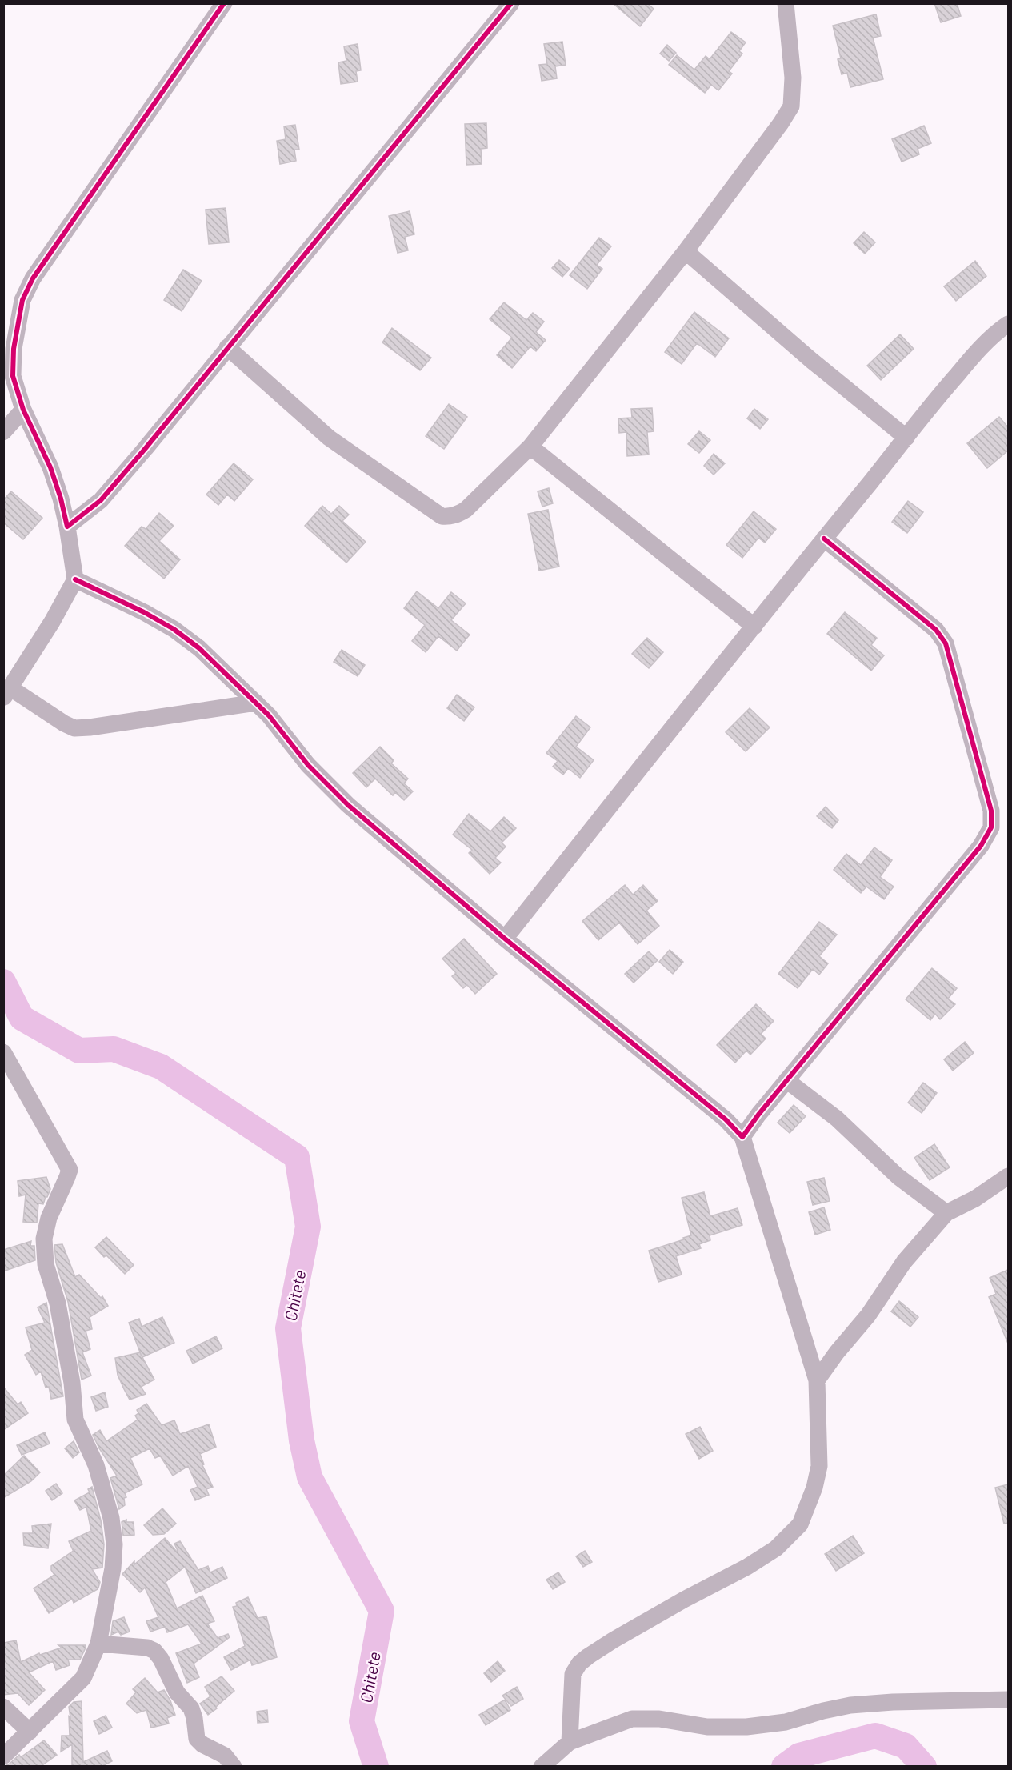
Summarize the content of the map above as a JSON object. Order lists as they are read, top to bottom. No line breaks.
{"water":["Chitete"]}
